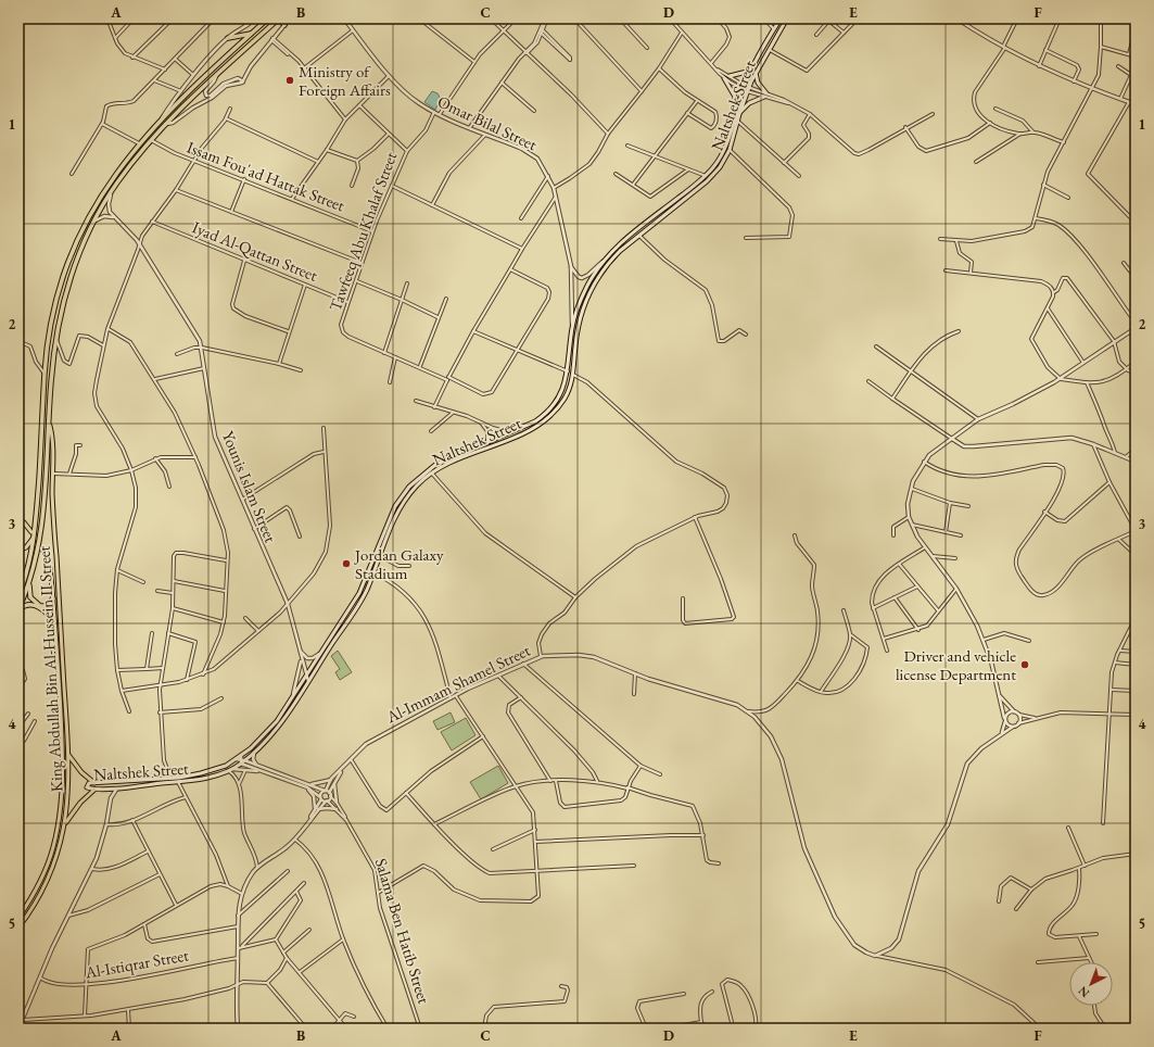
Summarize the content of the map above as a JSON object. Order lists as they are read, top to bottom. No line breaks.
{"streets":{"highway":["King Abdullah Bin Al-Hussein II Street"],"main road":["Naltshek Street"],"street":["Omar Bilal Street","Issam Fou'ad Hattak Street","Tawfeeq Abu Khalaf Street","Iyad Al-Qattan Street","Younis Islam Street","Al-Immam Shamel Street","Salama Ben Hatib Street","Al-Istiqrar Street"]},"crossings":[["Naltshek Street","Omar Bilal Street"],["Naltshek Street","Younis Islam Street"],["Issam Fou'ad Hattak Street","Tawfeeq Abu Khalaf Street"],["Tawfeeq Abu Khalaf Street","Iyad Al-Qattan Street"],["Al-Immam Shamel Street","Salama Ben Hatib Street"]],"places":["Ministry of Foreign Affairs","Jordan Galaxy Stadium","Driver and vehicle license Department"],"north":"bottom left","grid":{"columns":["A","B","C","D","E","F"],"rows":["1","2","3","4","5"]}}
